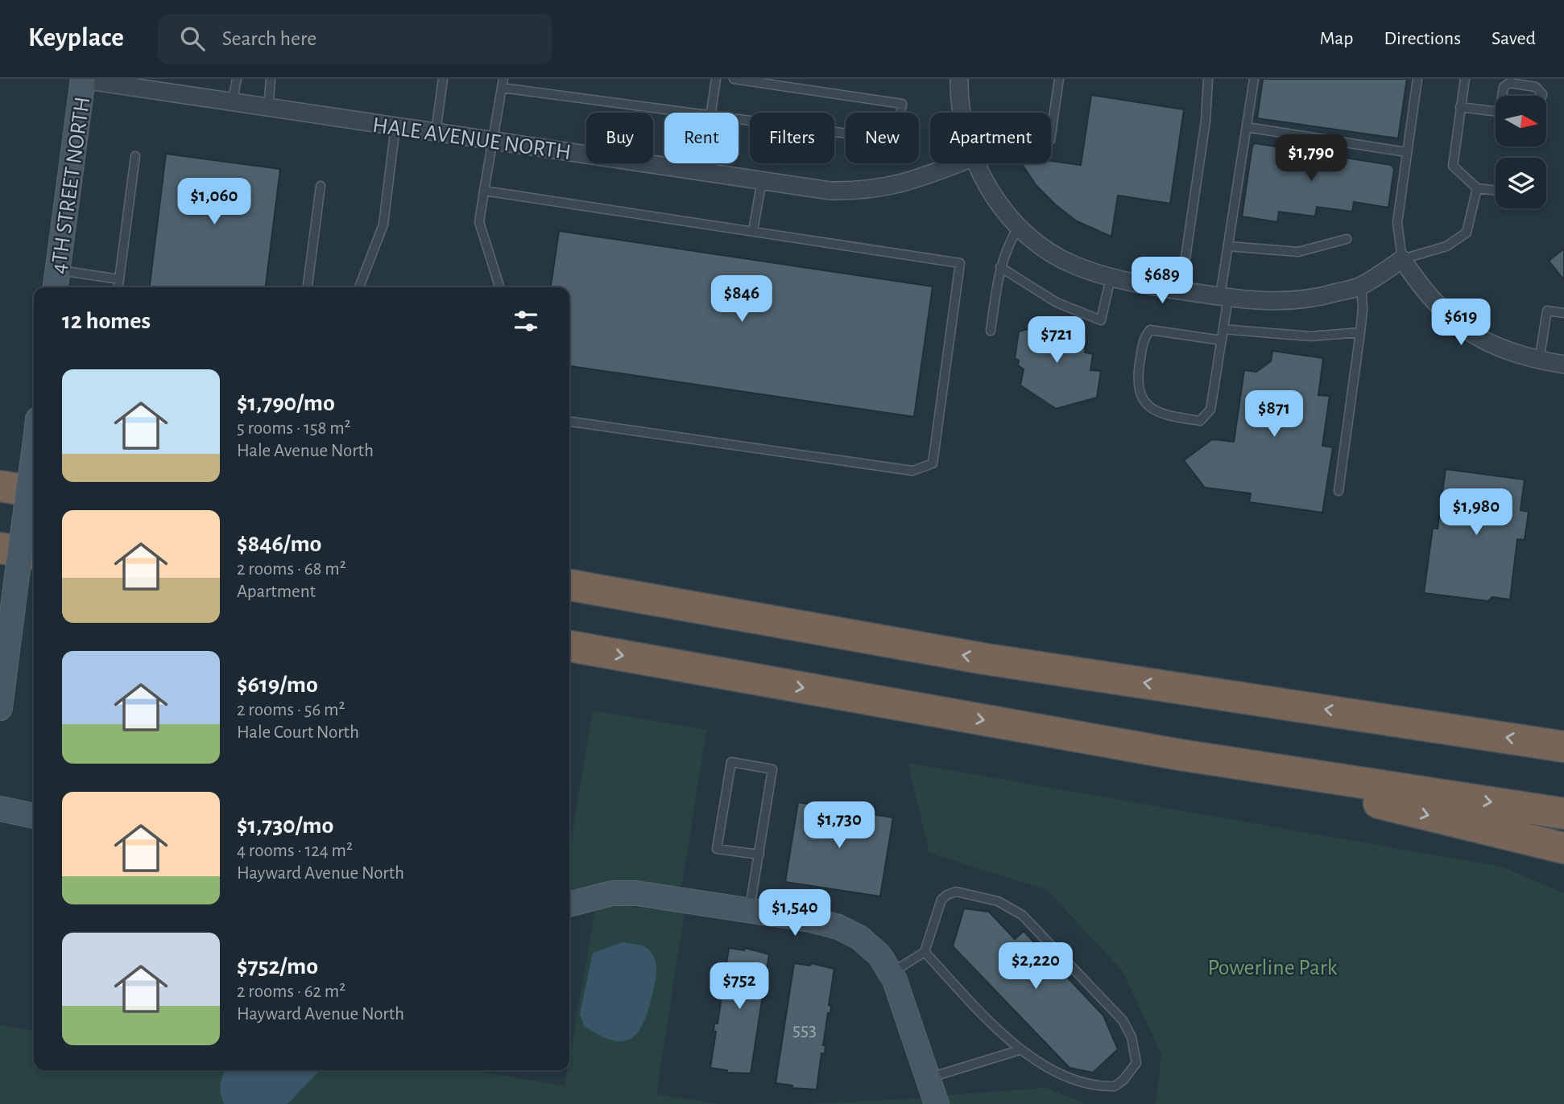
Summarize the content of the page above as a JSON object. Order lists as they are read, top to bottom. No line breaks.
{"streets":{"street":["HALE AVENUE NORTH","4TH STREET NORTH"]},"crossings":[["HALE AVENUE NORTH","4TH STREET NORTH"]],"parks":["Powerline Park"],"house_numbers":["553"],"north":"right","page":{"header":"Keyplace","search":"Search here","nav":["Map","Directions","Saved"],"chip":["Buy","Rent","Filters","New","Apartment"],"price":["$1,790","$1,060","$689","$846","$619","$721","$871","$1,980","$1,730","$1,540","$2,220","$752"],"heading":"12 homes","list":[{"name":"$1,790/mo","note":"5 rooms · 158 m² · Hale Avenue North"},{"name":"$846/mo","note":"2 rooms · 68 m² · Apartment"},{"name":"$619/mo","note":"2 rooms · 56 m² · Hale Court North"},{"name":"$1,730/mo","note":"4 rooms · 124 m² · Hayward Avenue North"},{"name":"$752/mo","note":"2 rooms · 62 m² · Hayward Avenue North"}]}}
